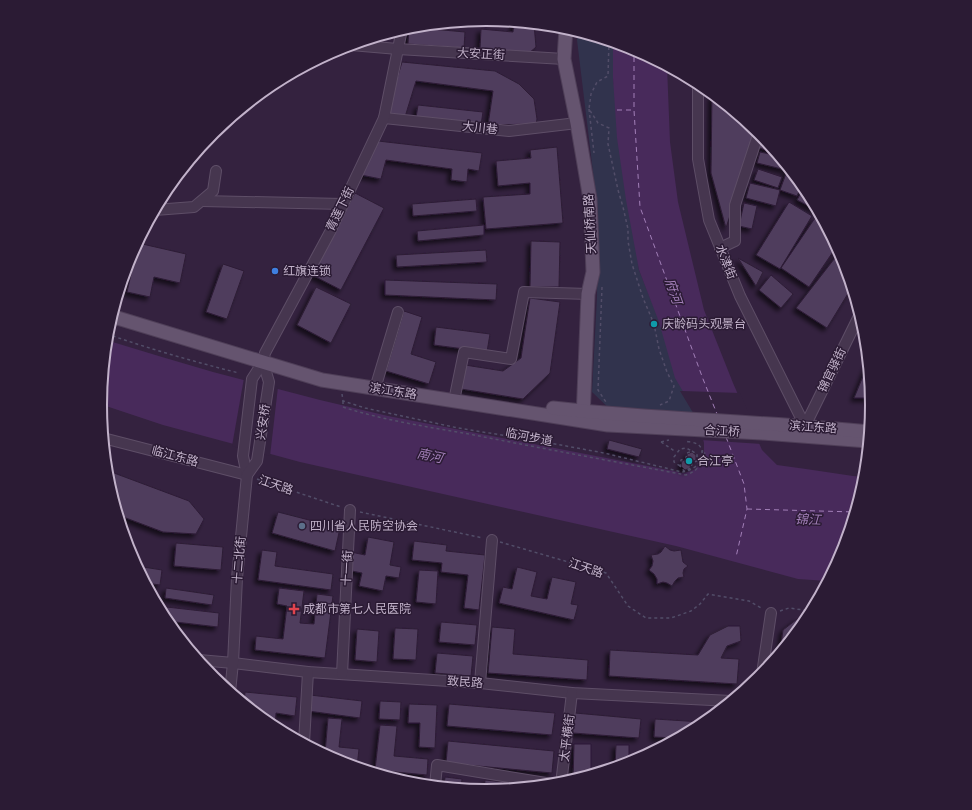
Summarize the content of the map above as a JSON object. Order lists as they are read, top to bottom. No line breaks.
{"streets":{"main road":["天仙桥南路","滨江东路","合江桥"],"street":["大安正街","大川巷","青莲下街","水津街","锦官驿街","兴安桥","临江东路","十二北街","十一街","致民路","太平横街"],"path":["临河步道","江天路"]},"crossings":[["大安正街","青莲下街"],["大安正街","天仙桥南路"],["大川巷","青莲下街"],["大川巷","天仙桥南路"],["青莲下街","滨江东路"],["青莲下街","兴安桥"],["青莲下街","临江东路"],["青莲下街","江天路"],["青莲下街","十二北街"],["天仙桥南路","滨江东路"],["水津街","锦官驿街"],["水津街","滨江东路"],["锦官驿街","滨江东路"],["滨江东路","兴安桥"],["滨江东路","合江桥"],["兴安桥","十二北街"],["临江东路","江天路"],["临江东路","十二北街"],["江天路","十二北街"],["江天路","十一街"],["十二北街","致民路"],["十一街","致民路"],["致民路","太平横街"]],"water":["府河","南河","锦江"],"places":{"other":["红旗连锁","庆龄码头观景台","合江亭","四川省人民防空协会"],"health":["成都市第七人民医院"]}}
